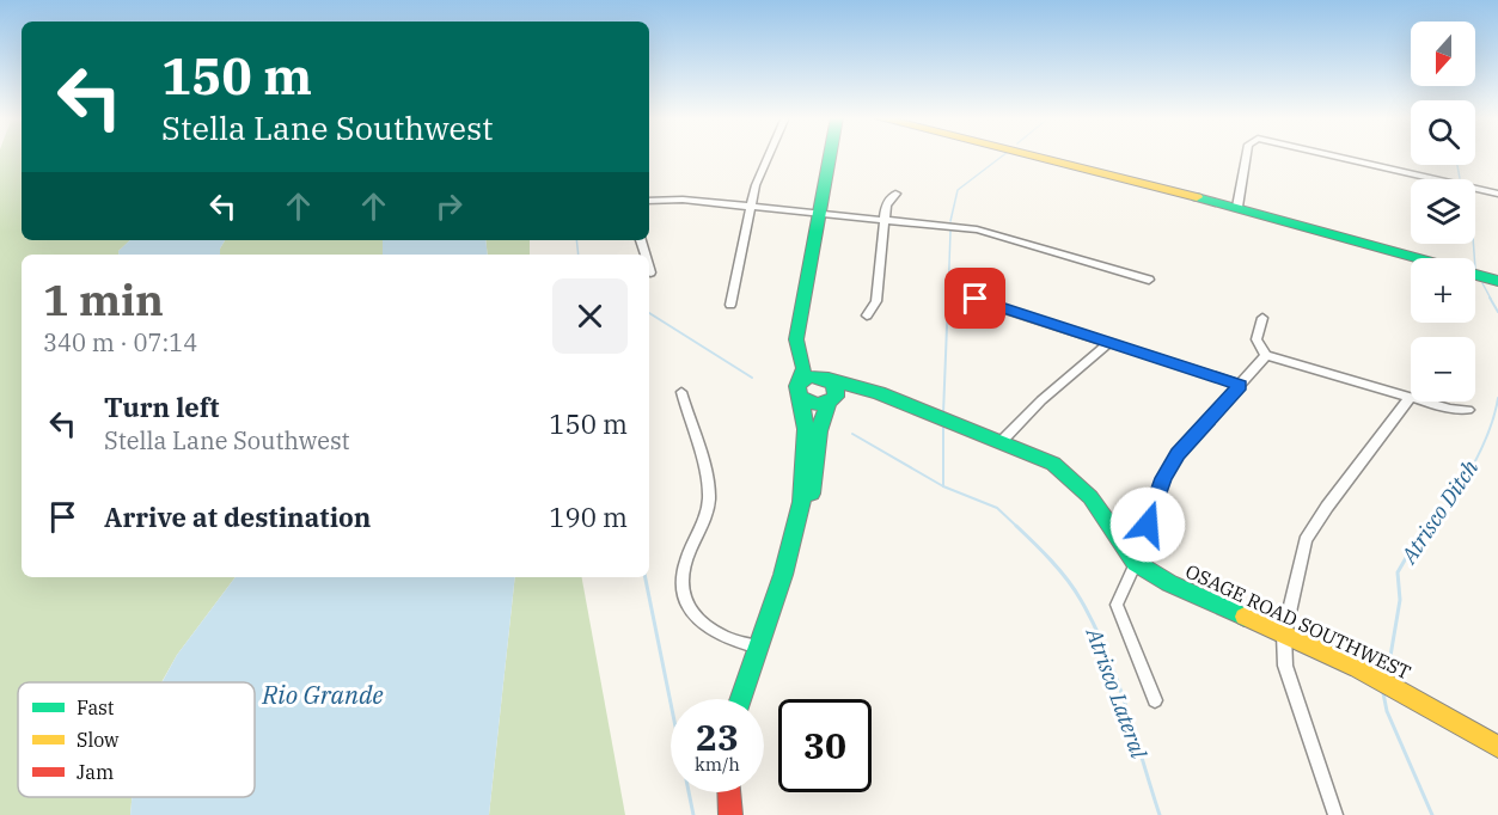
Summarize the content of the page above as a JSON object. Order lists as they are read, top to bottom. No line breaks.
{"streets":{"street":["OSAGE ROAD SOUTHWEST"]},"water":["Atrisco Ditch","Atrisco Lateral","Rio Grande"],"legend":["Fast","Slow","Jam"],"north":"bottom","page":{"map_buttons":["+","−"],"turn":["150 m","Stella Lane Southwest"],"heading":["1 min","340 m · 07:14"],"list":[{"name":"Turn left","note":"Stella Lane Southwest","value":"150 m"},{"name":"Arrive at destination","value":"190 m"}],"speed":"23 km/h","limit":"30"}}
